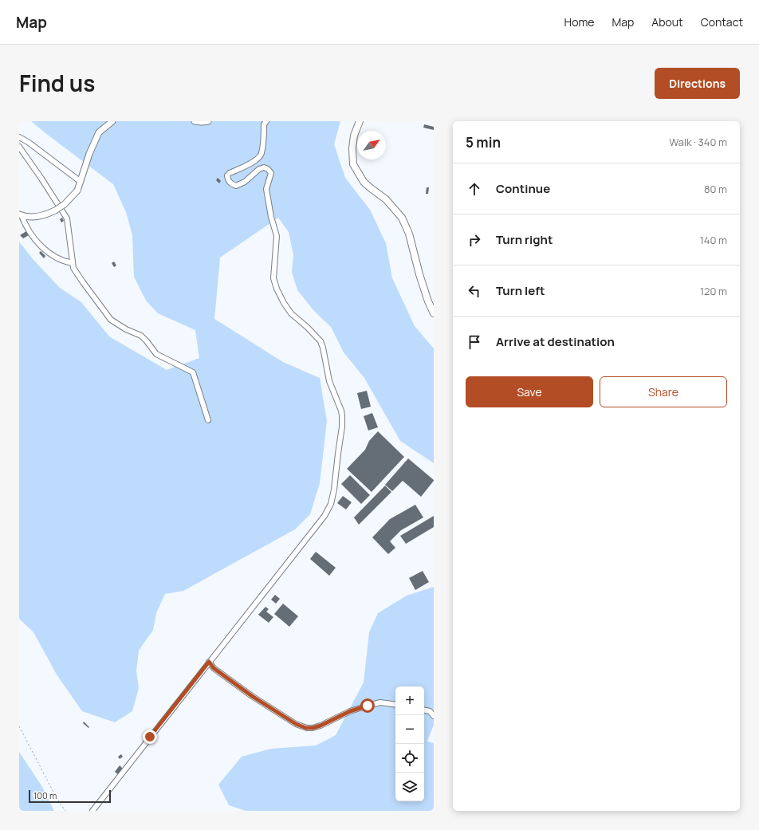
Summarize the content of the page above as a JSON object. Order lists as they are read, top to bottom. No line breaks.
{"scale_bar":"100 m","north":"top right","page":{"header":"Map","nav":["Home","Map","About","Contact"],"title":"Find us","buttons":["Directions",["Save","Share"]],"heading":["5 min","Walk · 340 m"],"list":[["Continue","80 m"],["Turn right","140 m"],["Turn left","120 m"],"Arrive at destination"],"map_buttons":["+","−"],"scale":"100 m"}}
